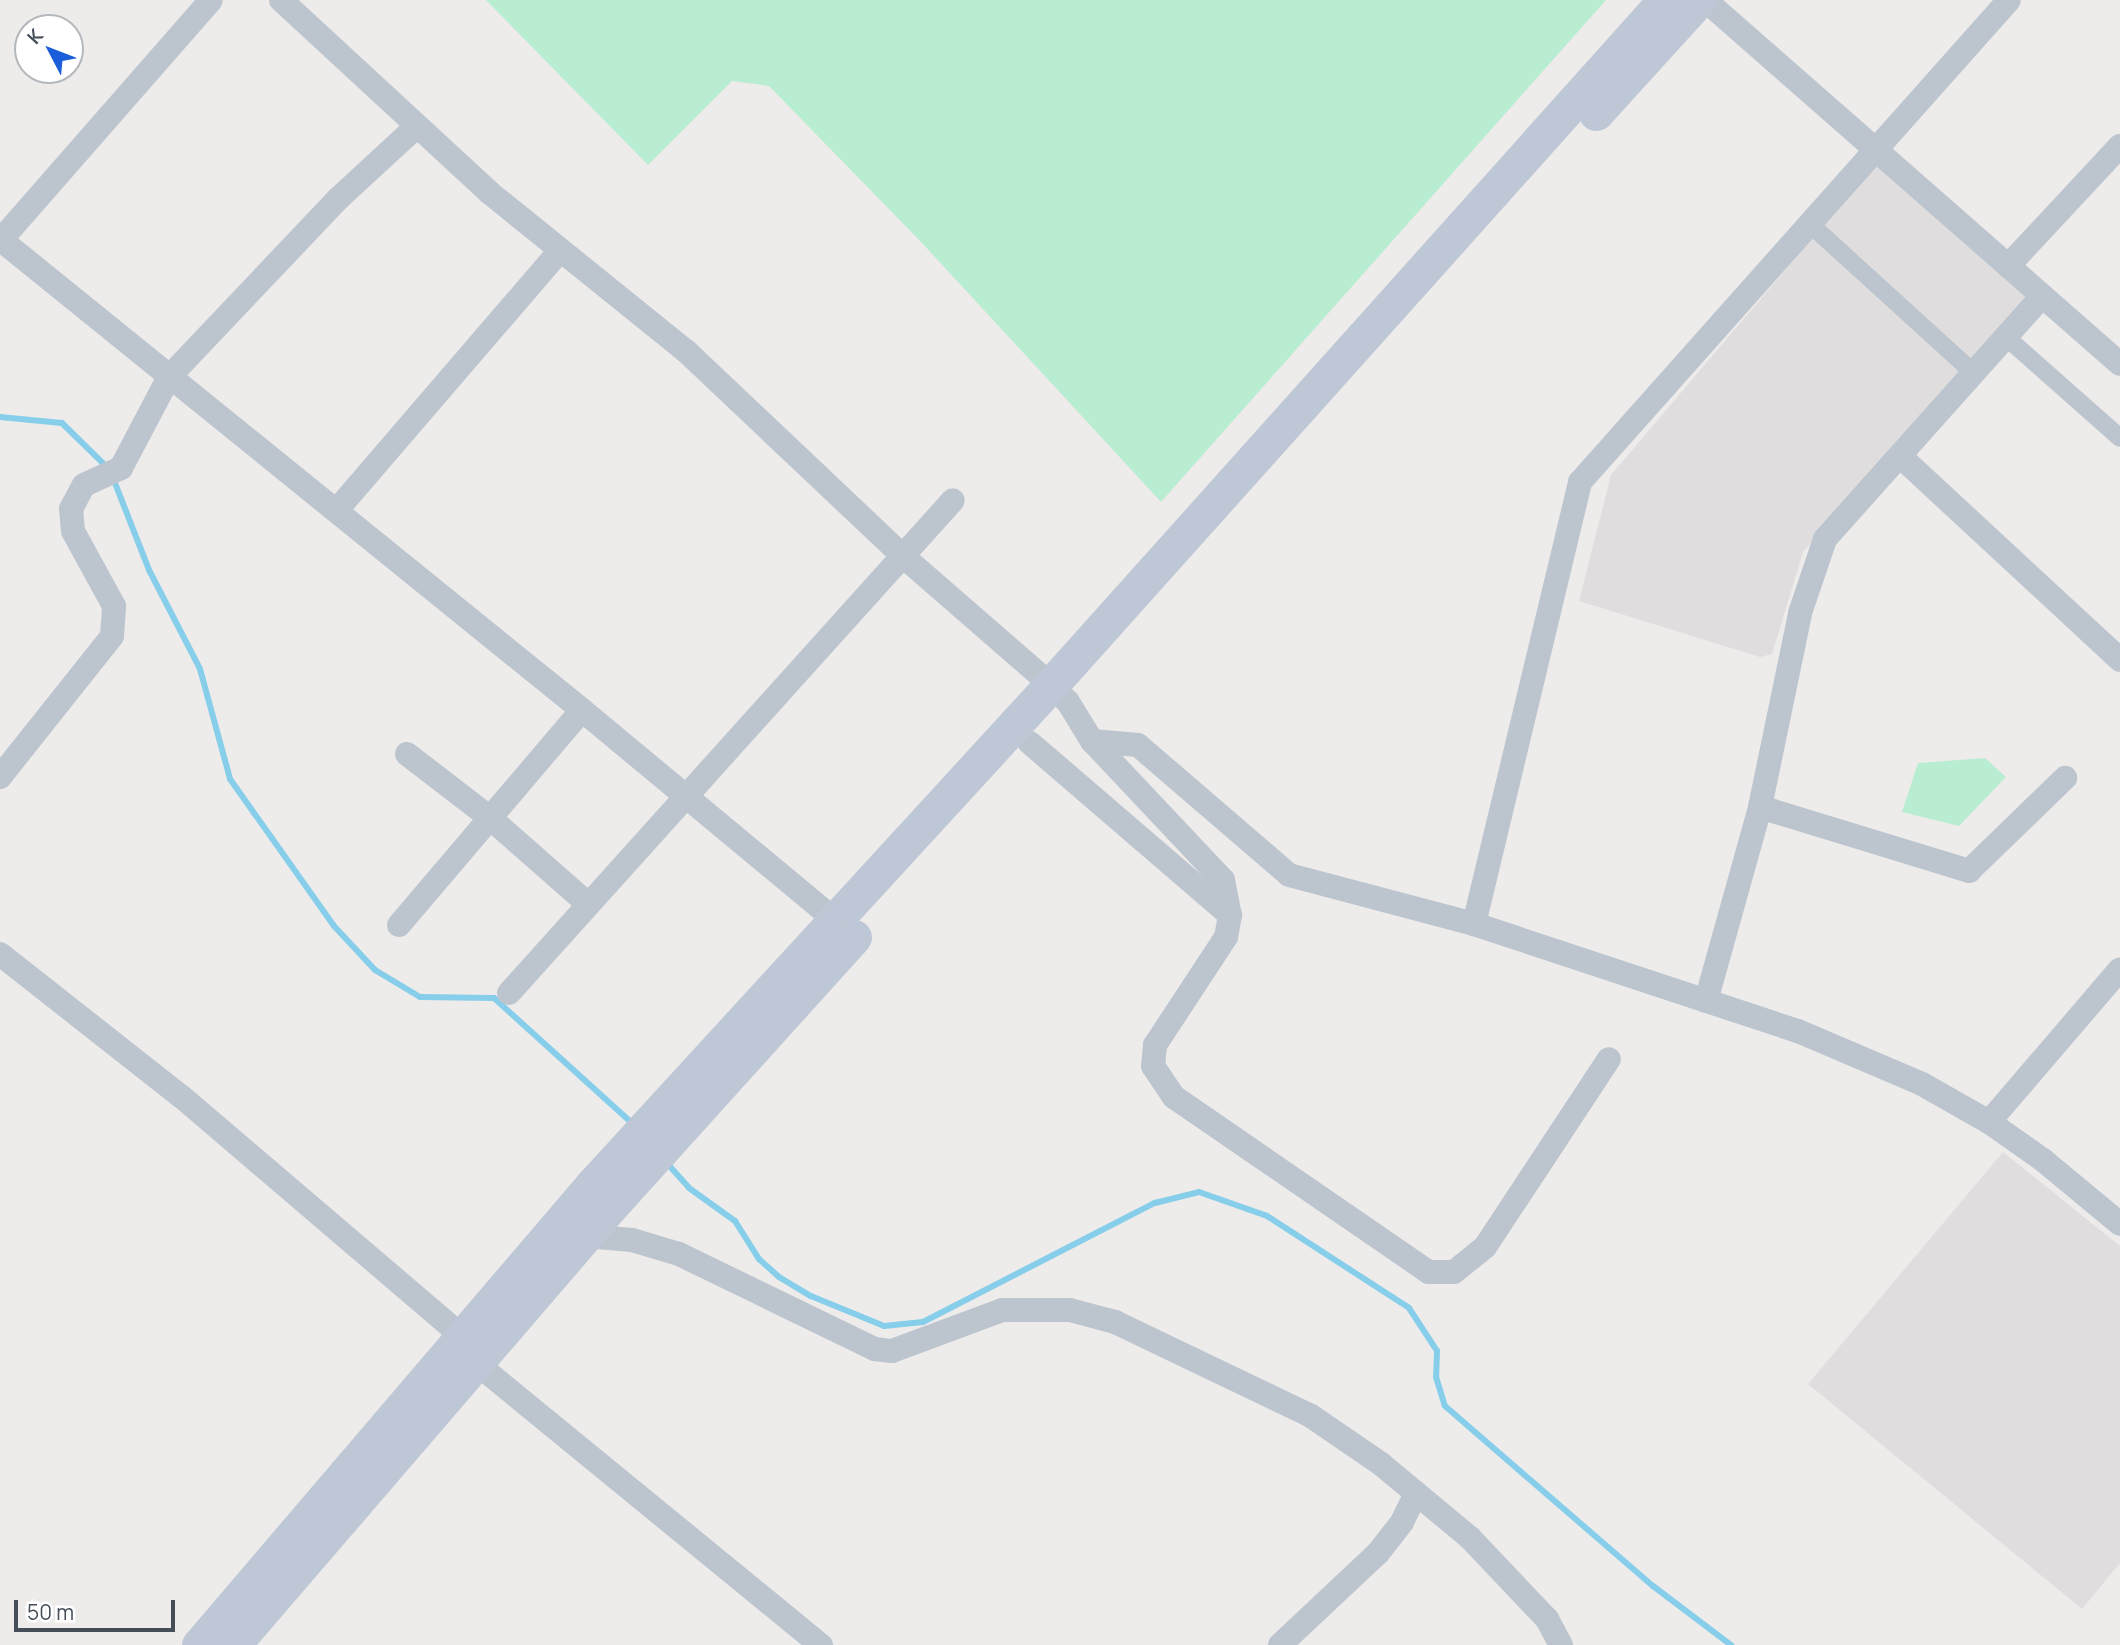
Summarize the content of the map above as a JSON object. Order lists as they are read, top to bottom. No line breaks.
{"scale_bar":"50 m","north":"top left"}
